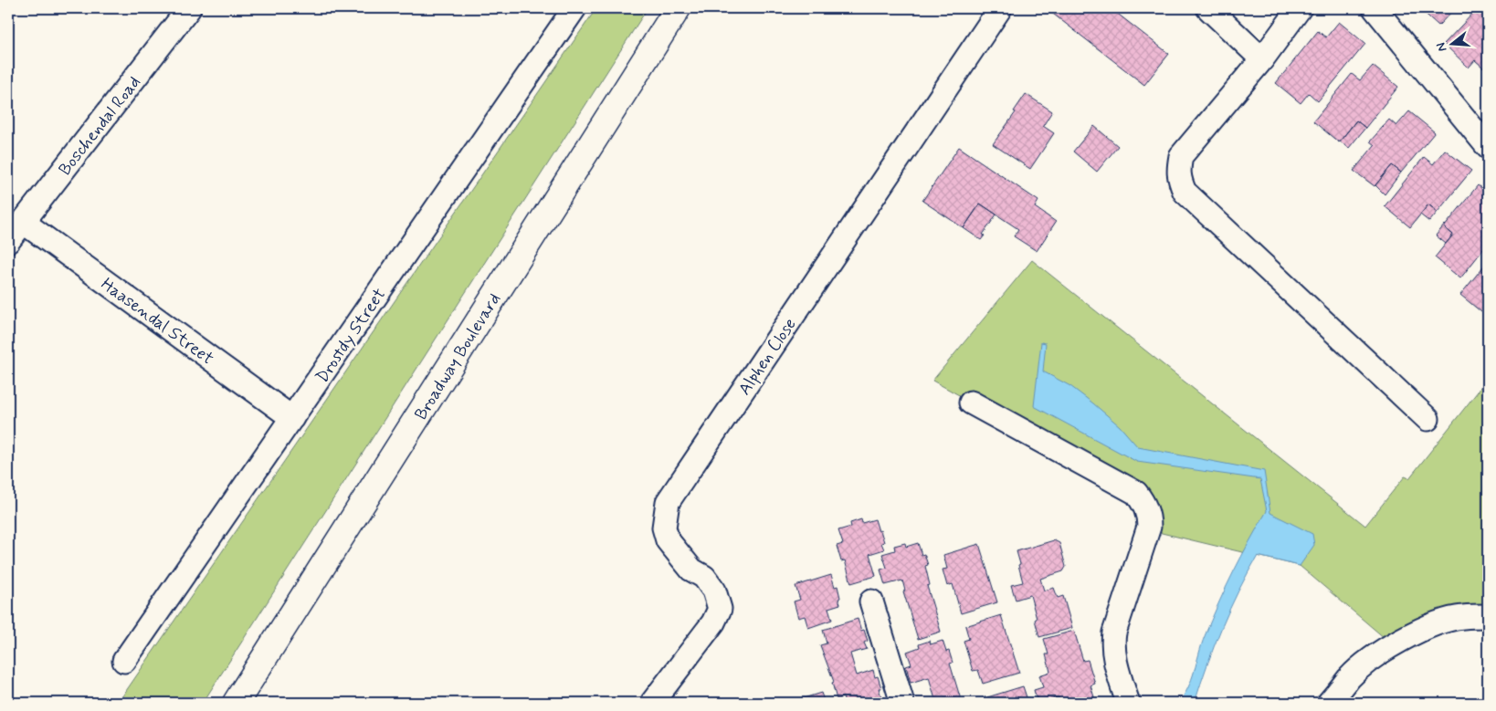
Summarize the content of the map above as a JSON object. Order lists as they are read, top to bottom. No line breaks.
{"streets":{"main road":["Broadway Boulevard"],"street":["Boschendal Road","Haasendal Street","Drostdy Street","Alphen Close"]},"crossings":[["Boschendal Road","Haasendal Street"],["Haasendal Street","Drostdy Street"]],"north":"left"}
